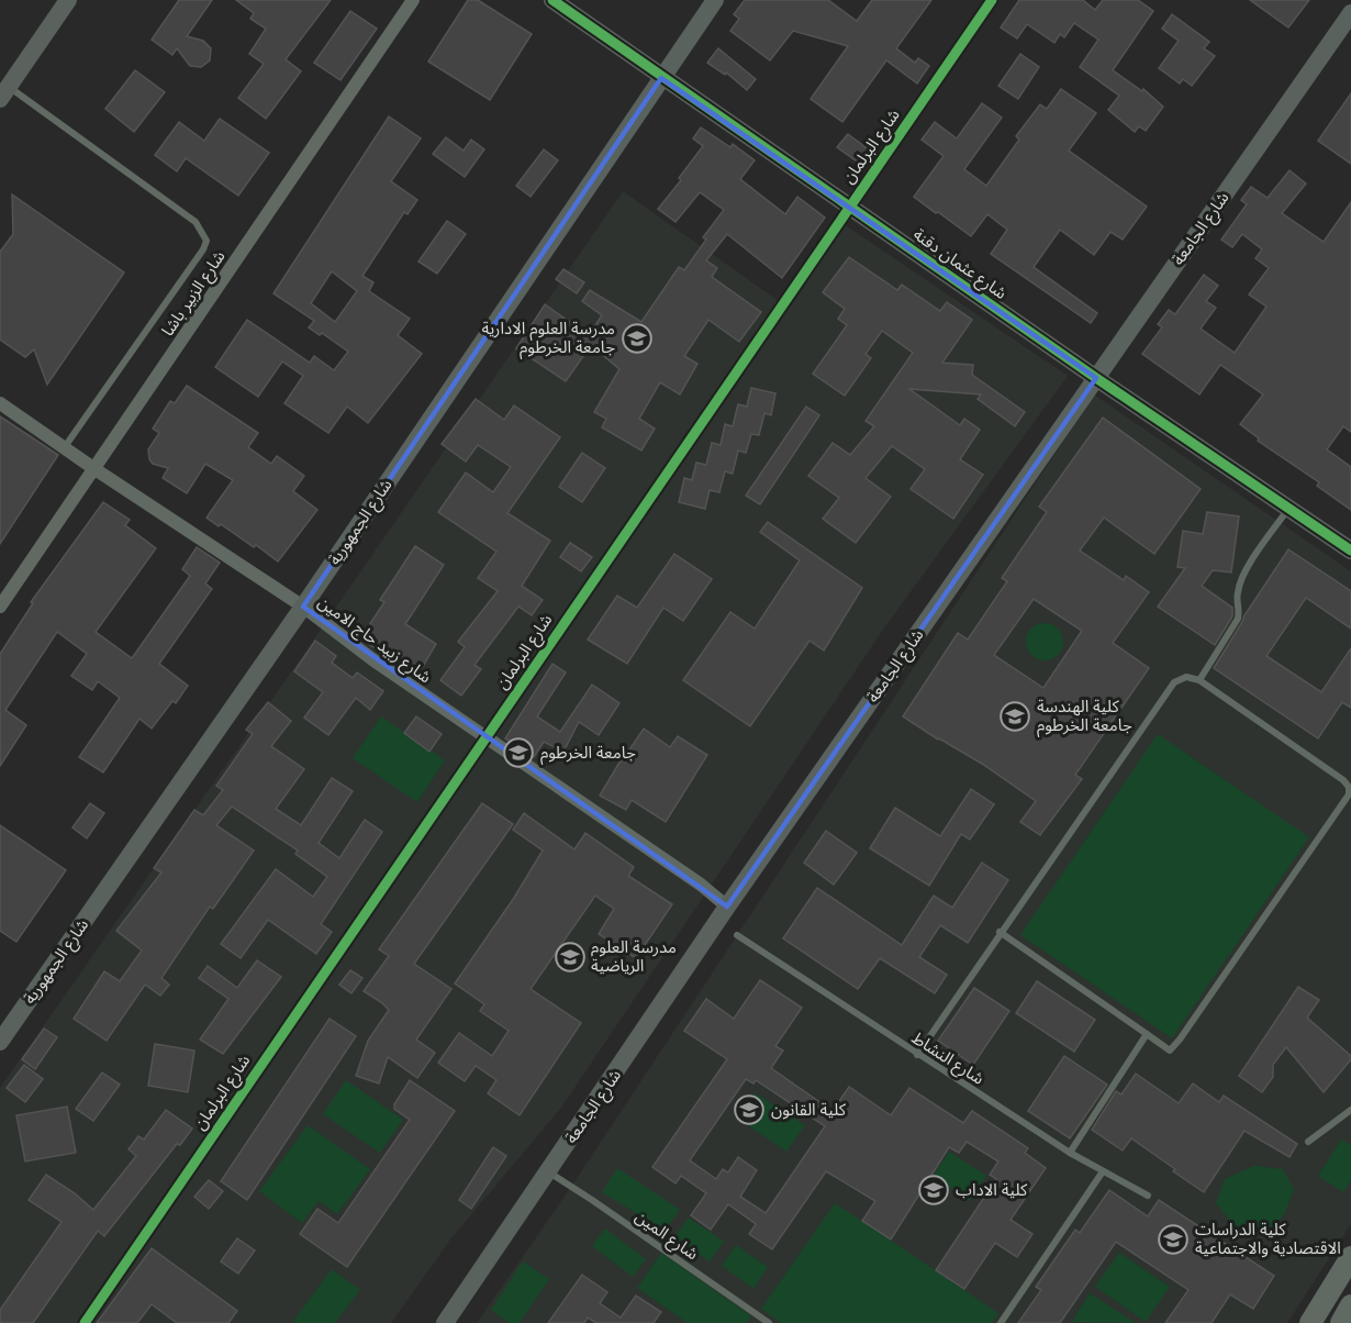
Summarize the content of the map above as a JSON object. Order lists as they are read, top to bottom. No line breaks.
{"streets":{"main road":["شارع الجامعة","شارع عثمان دقنة","شارع الجمهورية"],"street":["شارع البرلمان","شارع الزبير باشا","شارع زبيد حاج الامين"],"lane":["شارع النشاط","شارع المين"]},"crossings":[["شارع البرلمان","شارع عثمان دقنة"],["شارع البرلمان","شارع زبيد حاج الامين"],["شارع الجامعة","شارع عثمان دقنة"],["شارع الجامعة","شارع زبيد حاج الامين"],["شارع الجامعة","شارع المين"],["شارع عثمان دقنة","شارع الجمهورية"],["شارع الزبير باشا","شارع زبيد حاج الامين"],["شارع الجمهورية","شارع زبيد حاج الامين"]],"places":{"school or university":["مدرسة العلوم الادارية جامعة الخرطوم","كلية الهندسة جامعة الخرطوم","جامعة الخرطوم","مدرسة العلوم الرياضية","كلية القانون","كلية الاداب","كلية الدراسات الاقتصادية والاجتماعية"]}}
